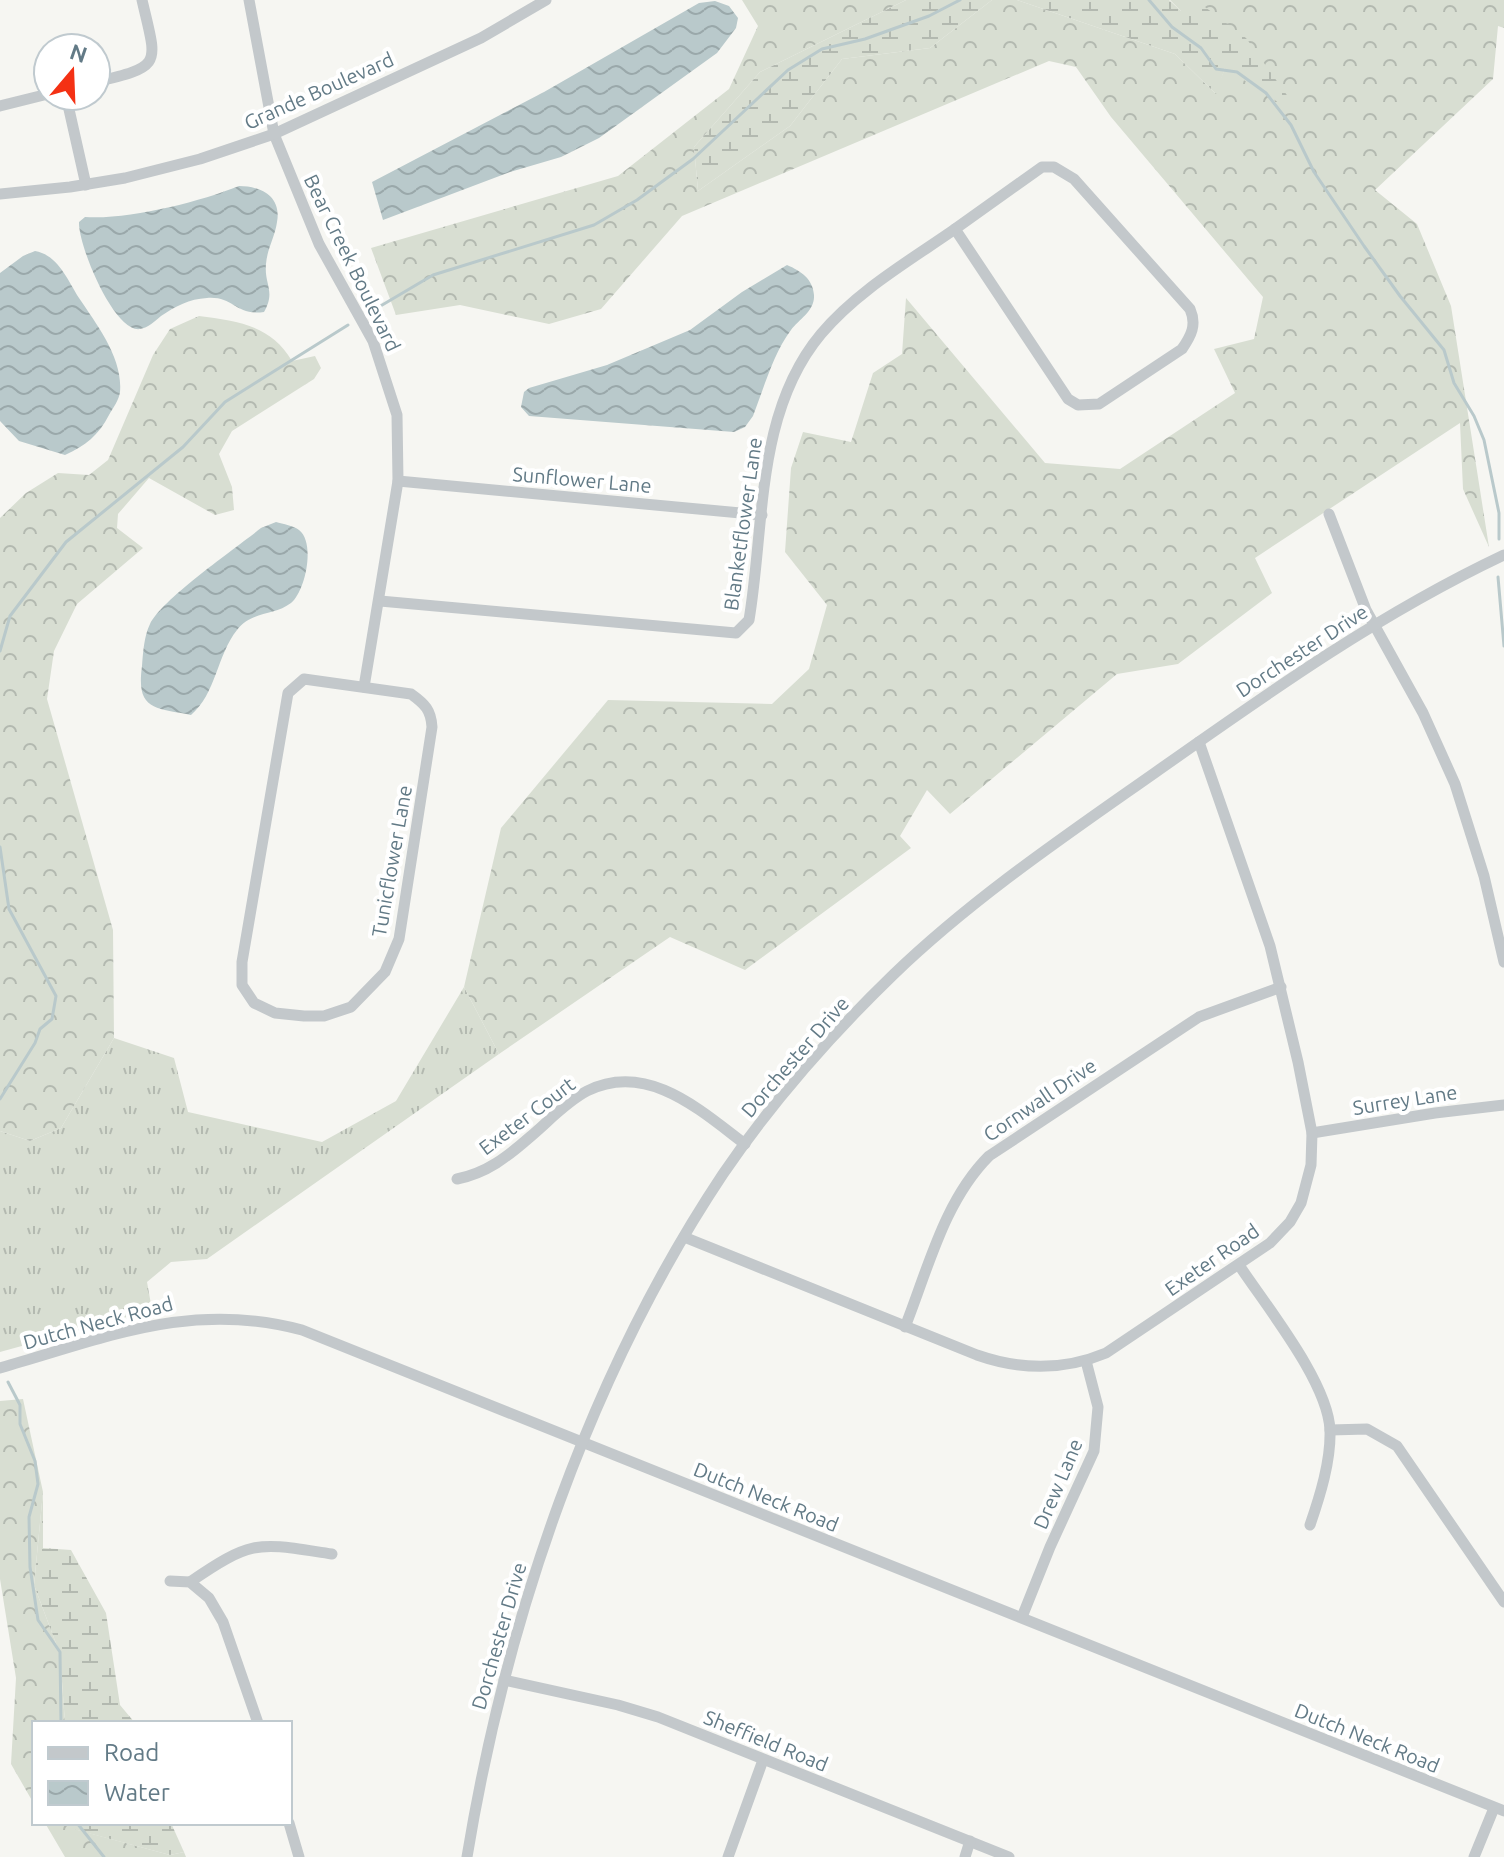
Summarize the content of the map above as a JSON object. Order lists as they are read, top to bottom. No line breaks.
{"streets":{"street":["Grande Boulevard","Bear Creek Boulevard","Sunflower Lane","Blanketflower Lane","Dorchester Drive","Tunicflower Lane","Cornwall Drive","Surrey Lane","Exeter Court","Exeter Road","Dutch Neck Road","Drew Lane","Sheffield Road"]},"crossings":[["Grande Boulevard","Bear Creek Boulevard"],["Bear Creek Boulevard","Sunflower Lane"],["Bear Creek Boulevard","Blanketflower Lane"],["Bear Creek Boulevard","Tunicflower Lane"],["Sunflower Lane","Blanketflower Lane"],["Dorchester Drive","Exeter Court"],["Dorchester Drive","Exeter Road"],["Dorchester Drive","Dutch Neck Road"],["Dorchester Drive","Sheffield Road"],["Cornwall Drive","Exeter Road"],["Surrey Lane","Exeter Road"],["Exeter Road","Drew Lane"],["Dutch Neck Road","Drew Lane"]],"legend":["Road","Water"],"north":"top"}
